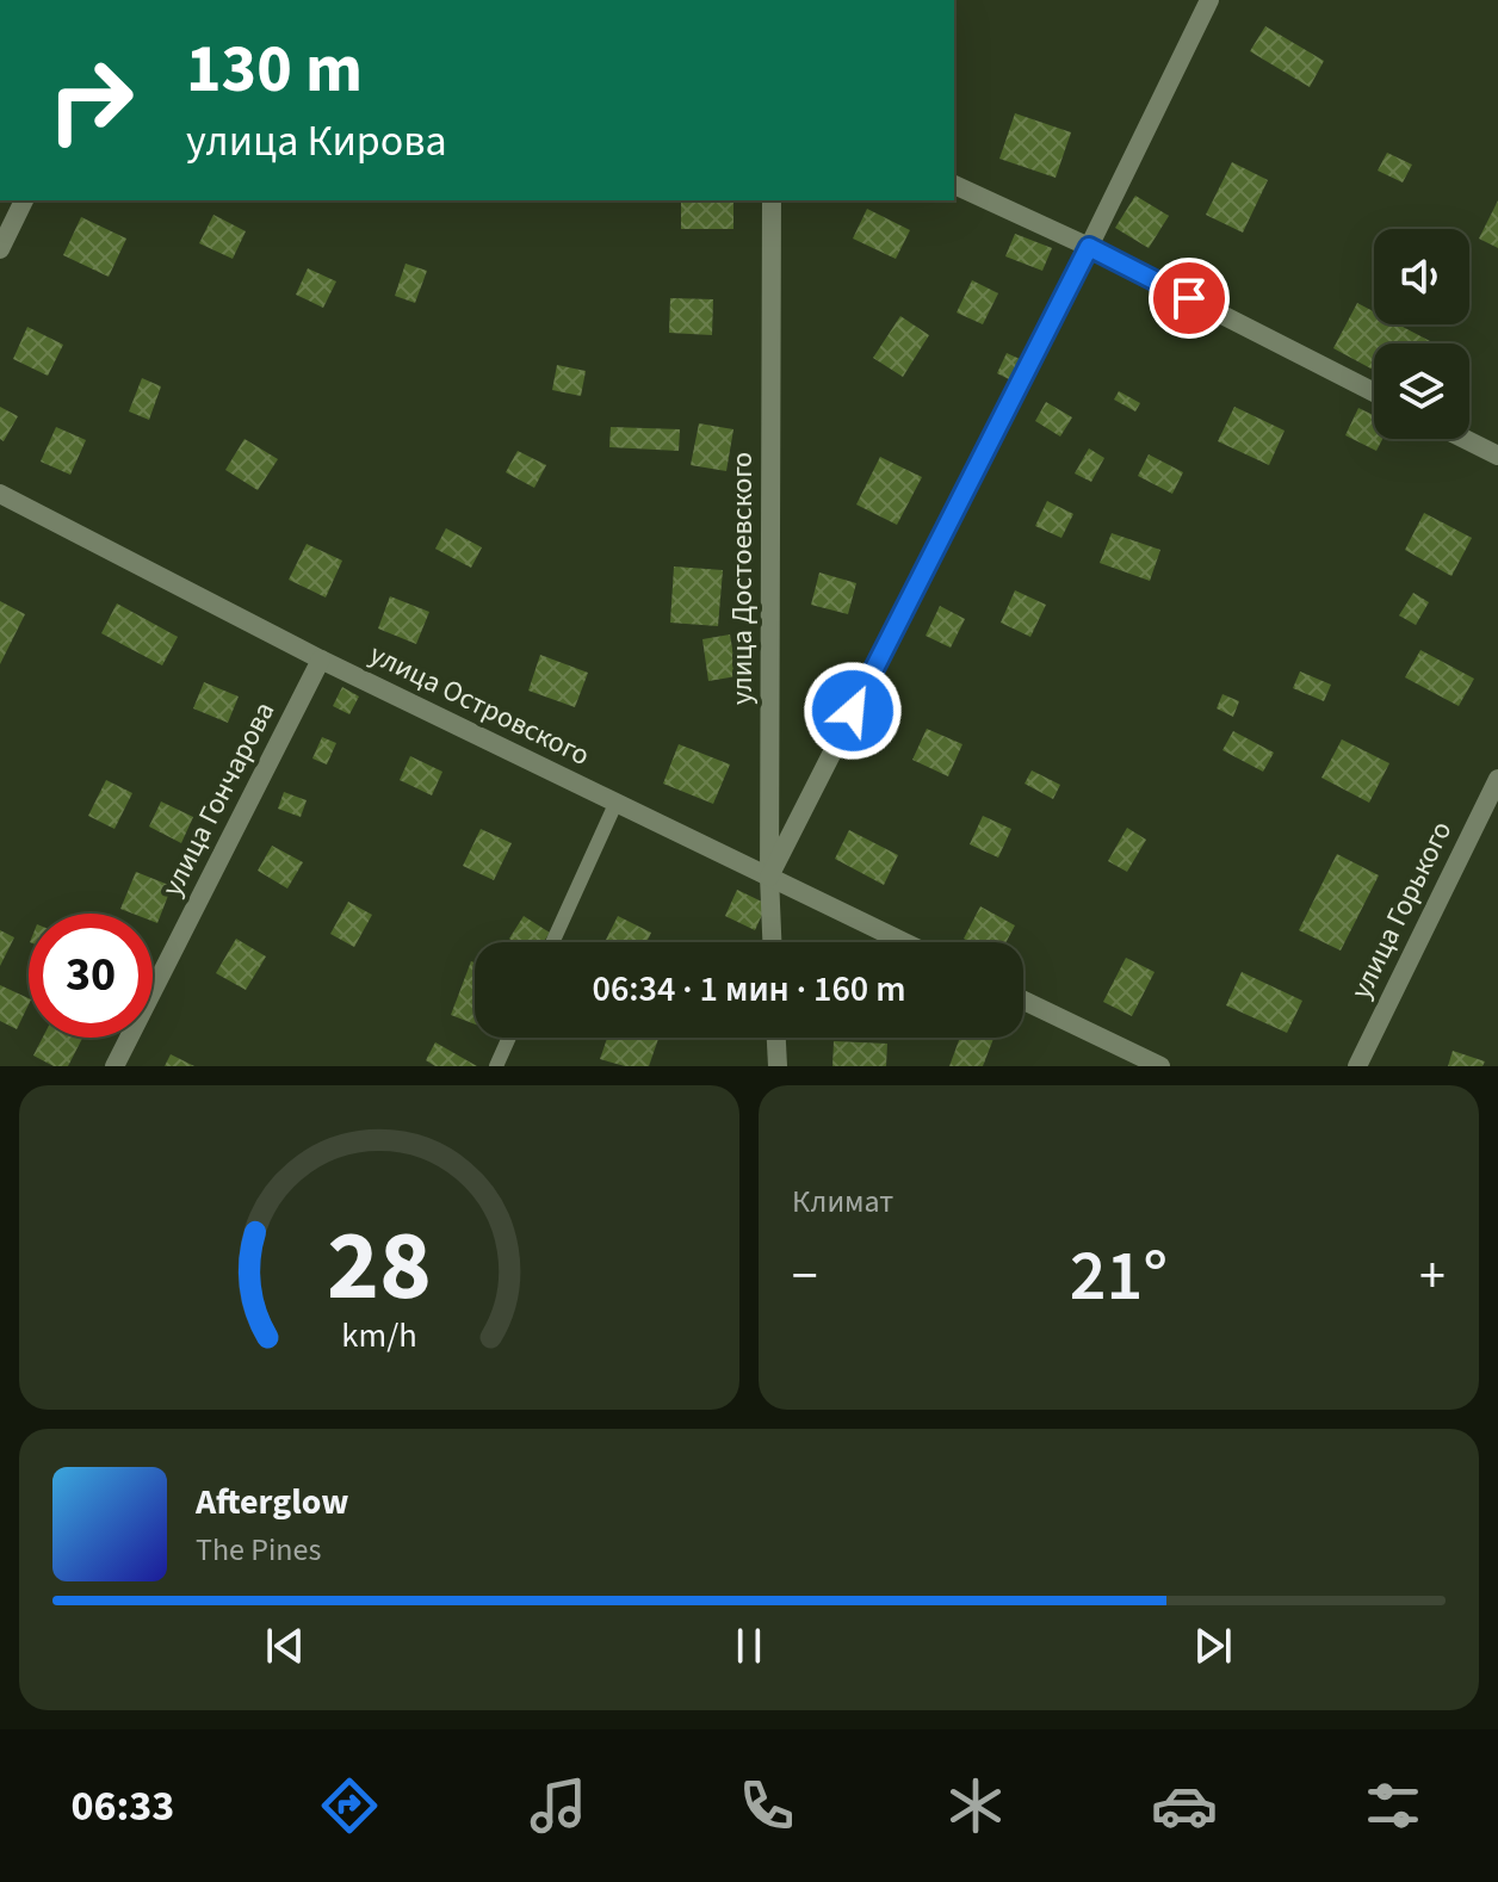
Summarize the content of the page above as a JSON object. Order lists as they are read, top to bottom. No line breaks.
{"streets":{"street":["улица Достоевского","улица Островского","улица Гончарова","улица Горького"]},"crossings":[["улица Достоевского","улица Островского"],["улица Островского","улица Гончарова"]],"page":{"turn":["130 m","улица Кирова"],"limit":"30","trip":"06:34 · 1 мин · 160 m","tile":"Климат","heat":["−","21°","+"],"song":["Afterglow","The Pines"],"tabs":"06:33","gauge":["28","km/h"]}}
